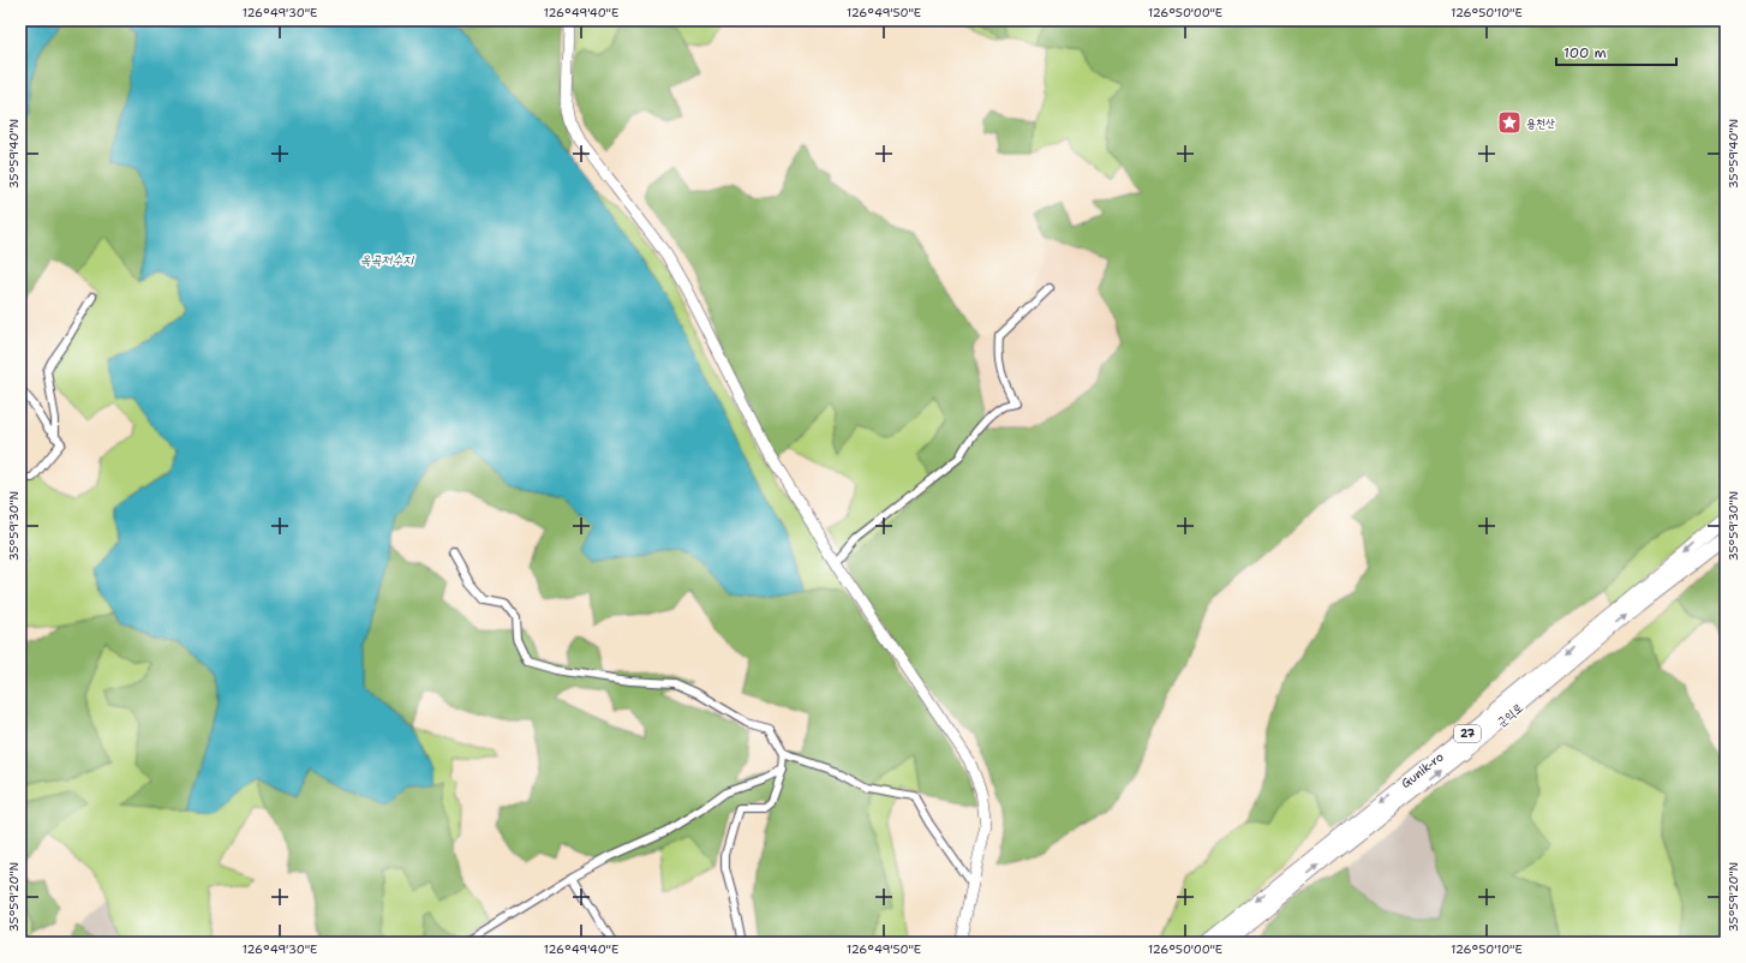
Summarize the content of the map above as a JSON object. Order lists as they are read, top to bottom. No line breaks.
{"streets":{"highway":["군익로","27","Gunik-ro"]},"one_way":["군익로","Gunik-ro"],"water":["옥곡저수지"],"places":{"place":["용천산"]},"scale_bar":"100 m","coordinates":["126°49'30\"E","126°49'40\"E","126°49'50\"E","126°50'00\"E","126°50'10\"E","35°59'40\"N","35°59'30\"N","35°59'20\"N"]}
